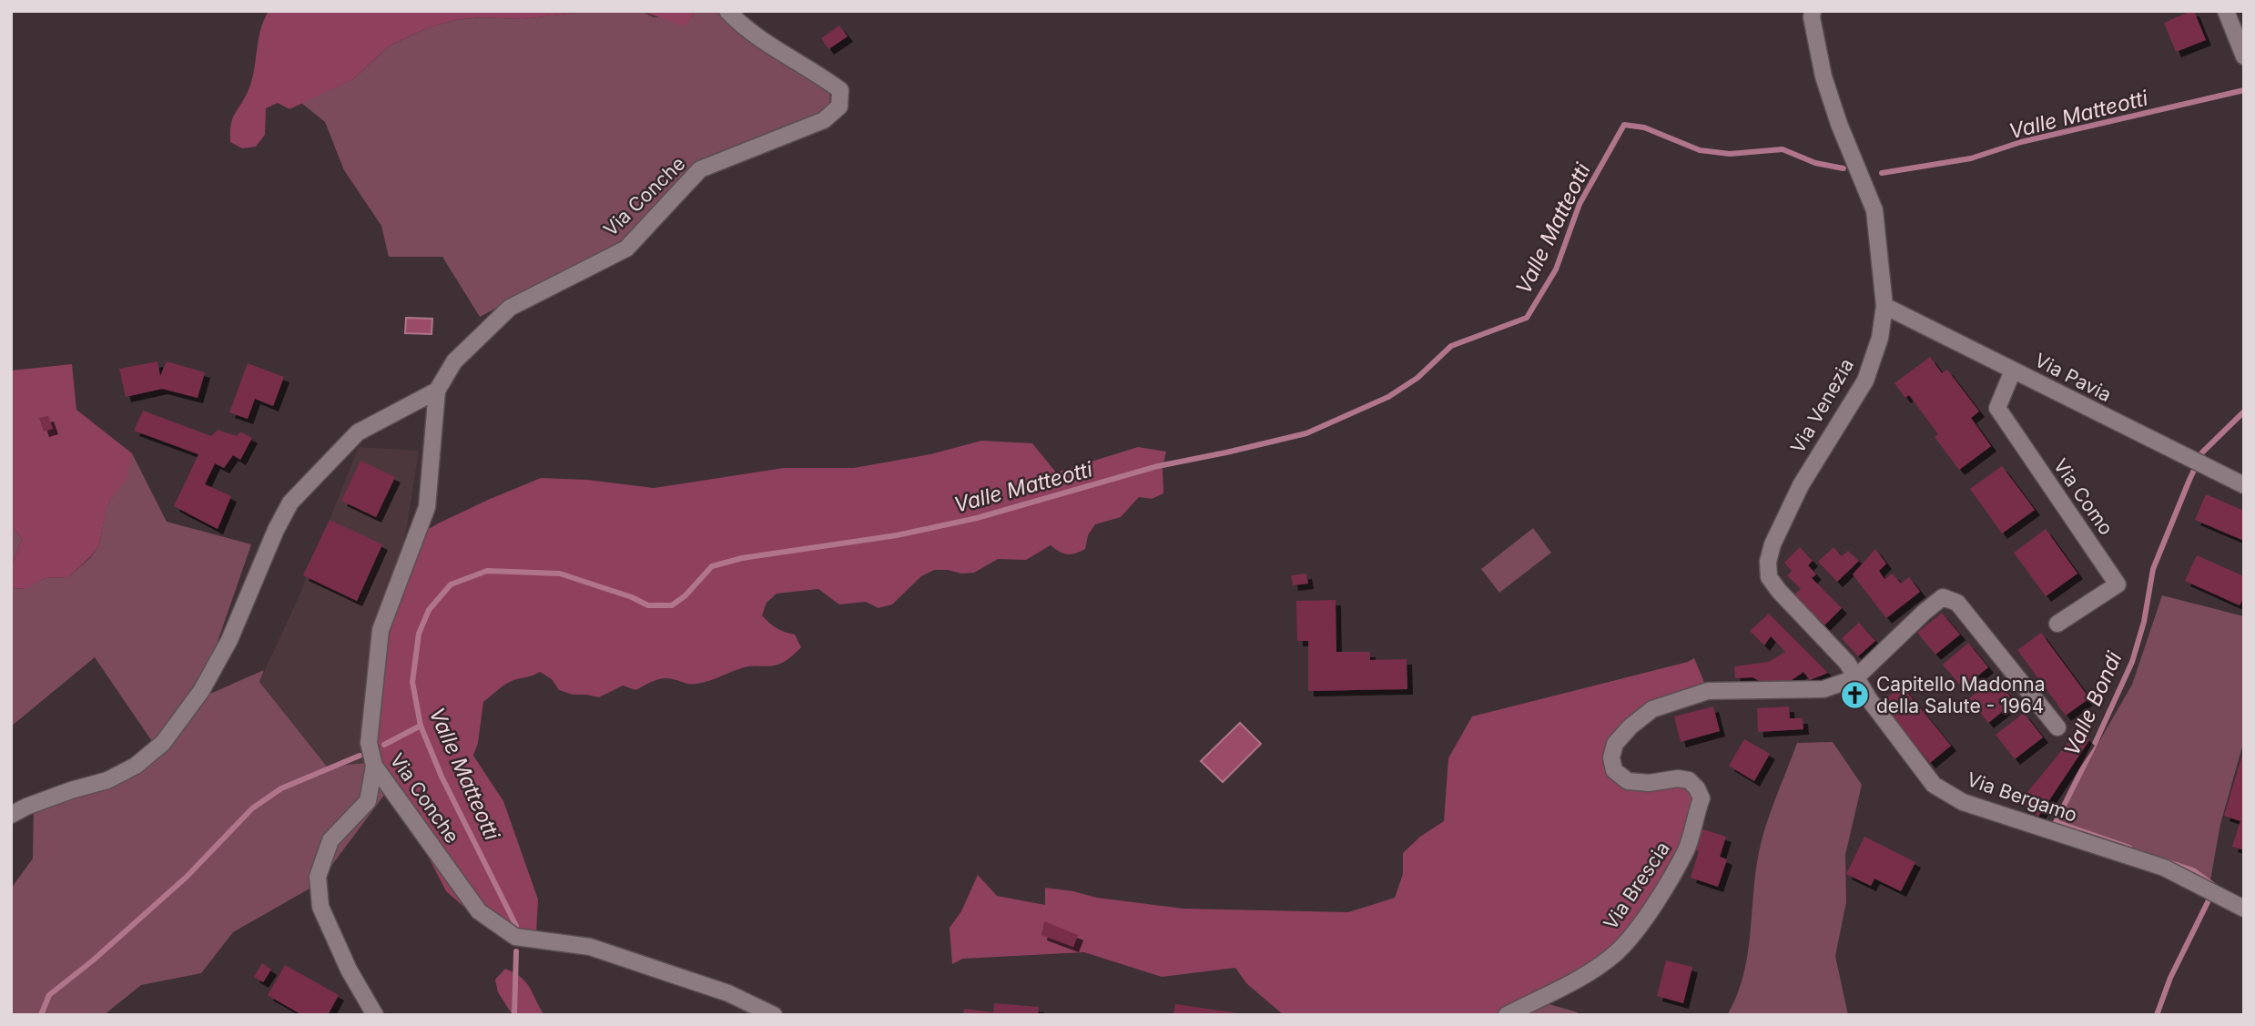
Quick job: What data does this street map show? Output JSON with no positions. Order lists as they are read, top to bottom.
{
  "streets": {
    "street": [
      "Via Conche",
      "Via Pavia",
      "Via Venezia",
      "Via Como",
      "Via Bergamo",
      "Via Brescia"
    ]
  },
  "crossings": [
    ["Via Pavia", "Via Venezia"],
    ["Via Pavia", "Via Como"],
    ["Via Venezia", "Via Bergamo"],
    ["Via Venezia", "Via Brescia"],
    ["Via Bergamo", "Via Brescia"]
  ],
  "water": ["Valle Matteotti", "Valle Bondi"],
  "places": {
    "church": ["Capitello Madonna della Salute - 1964"]
  }
}
